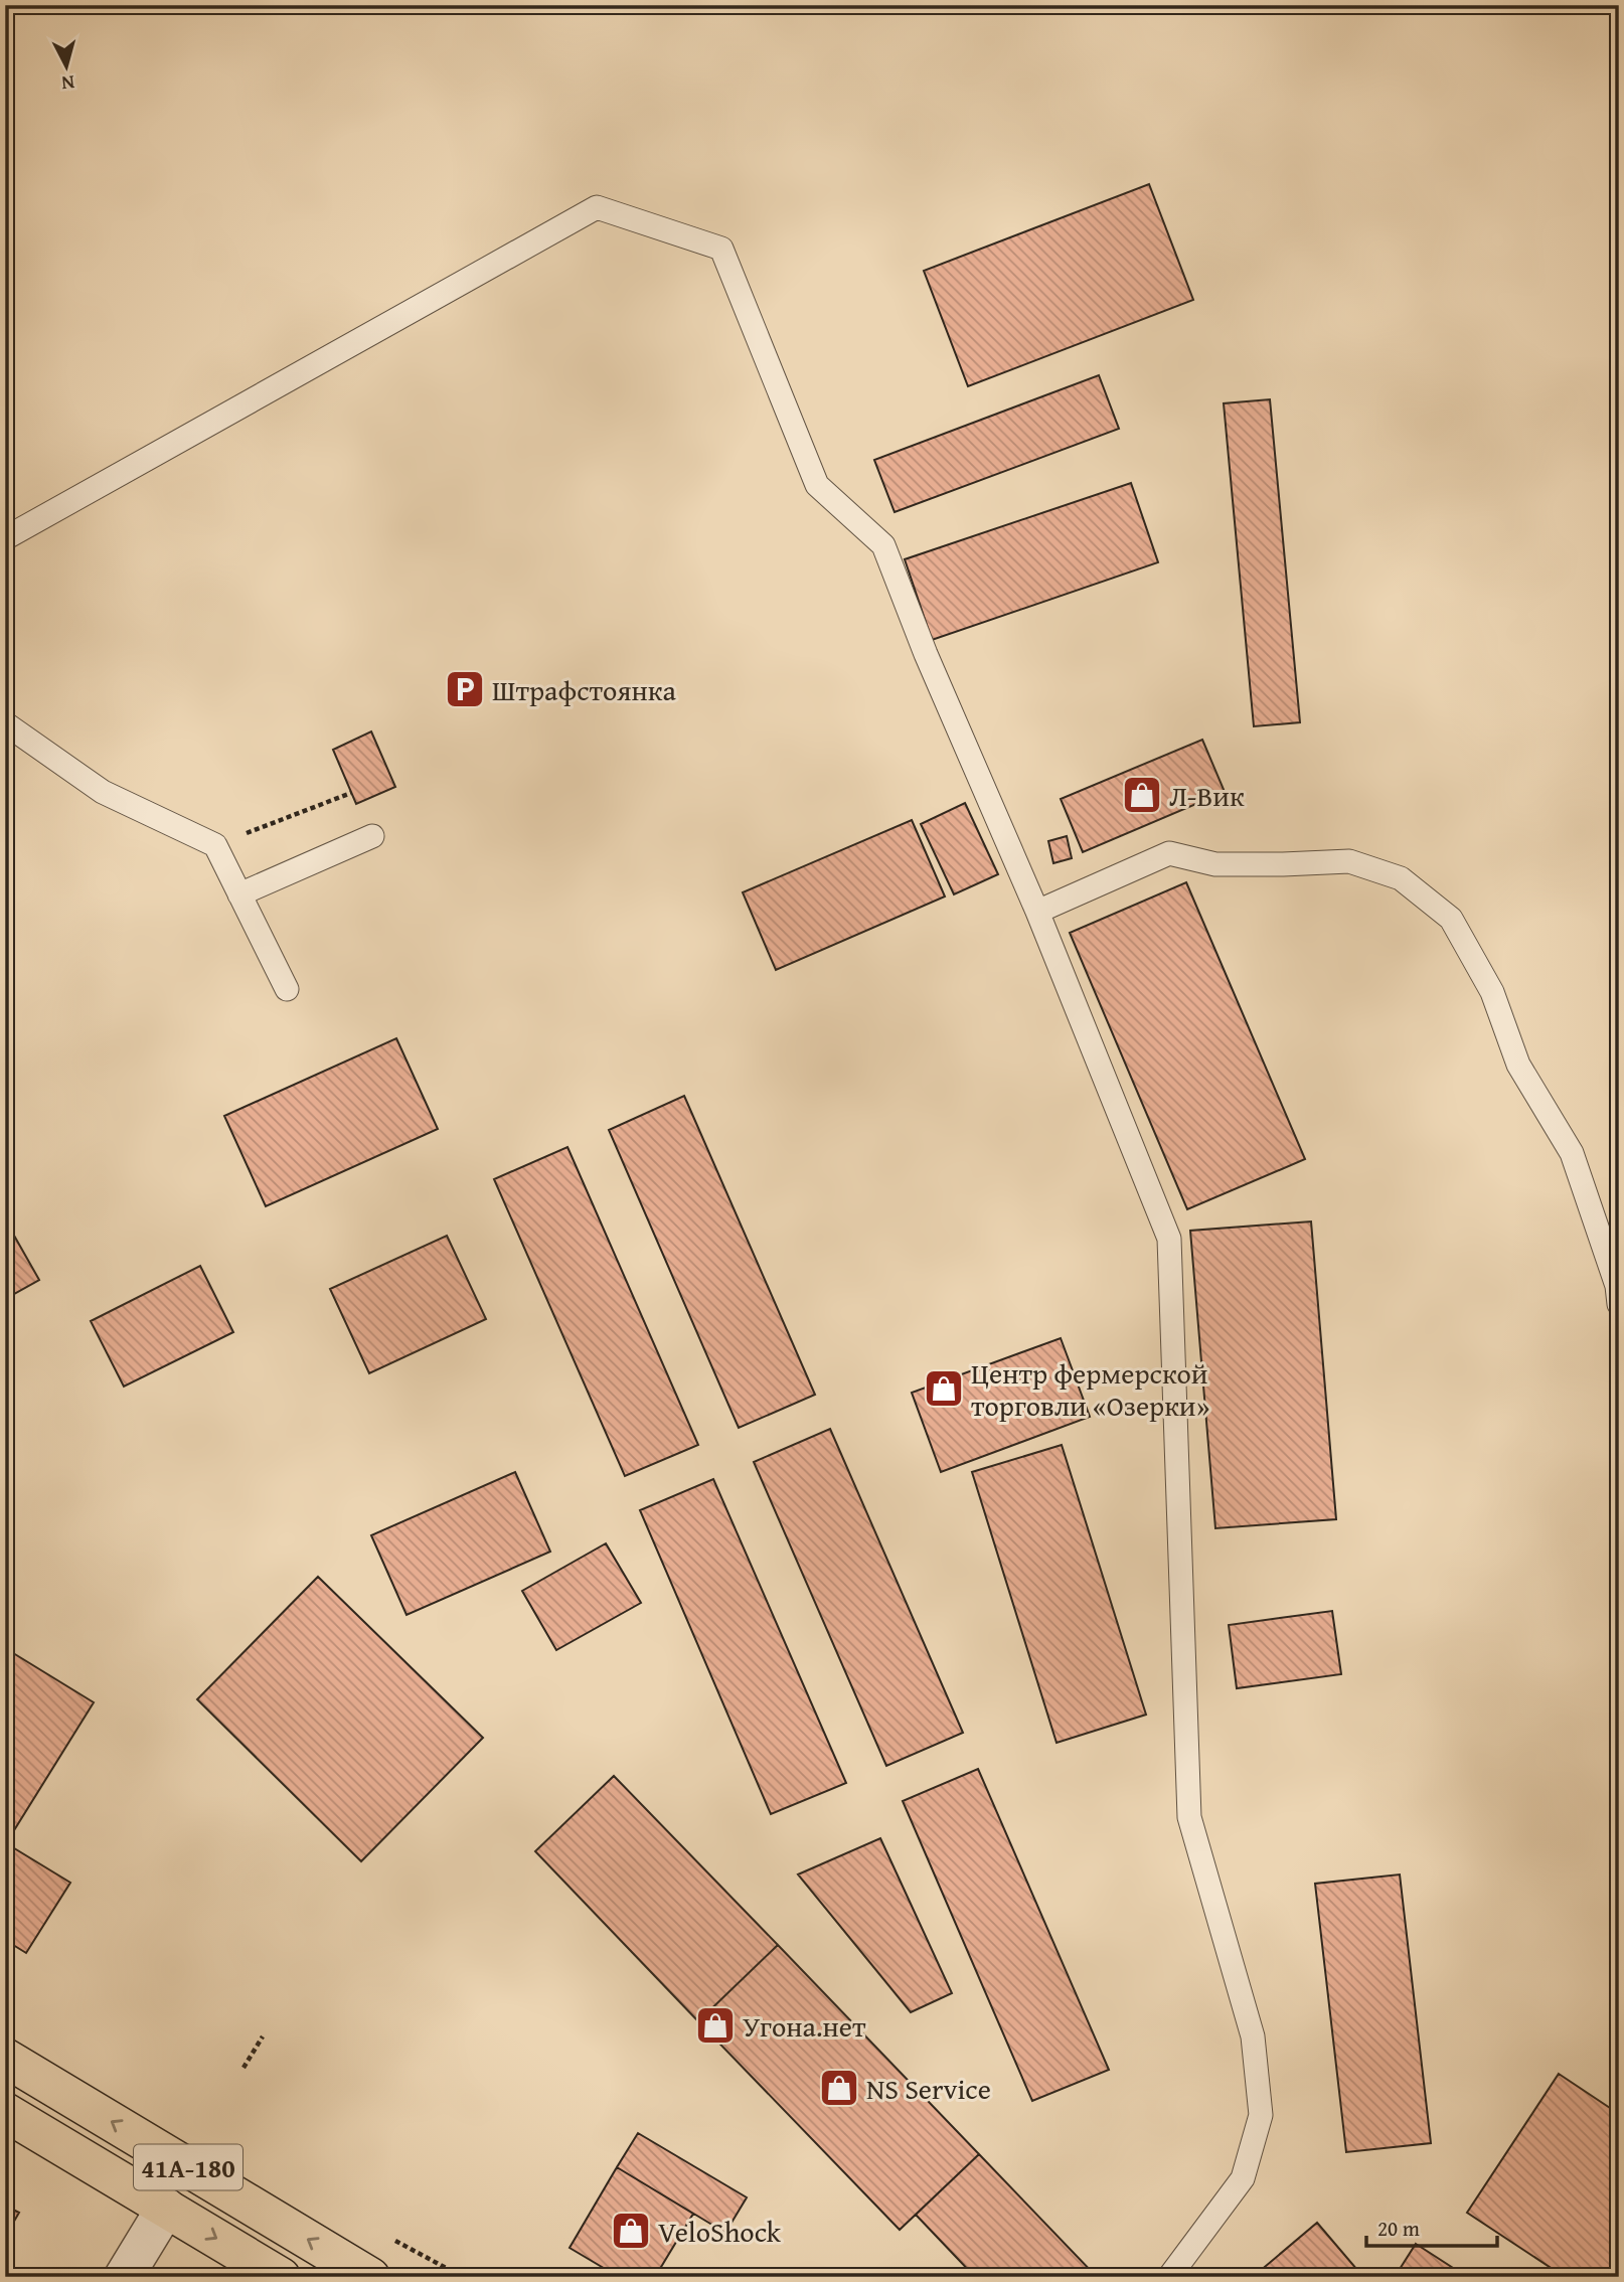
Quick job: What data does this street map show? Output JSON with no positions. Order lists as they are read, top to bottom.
{
  "streets": {
    "main road": ["41А-180"]
  },
  "places": {
    "parking": ["Штрафстоянка"],
    "shop": [
      "Л-Вик",
      "Центр фермерской торговли «Озерки»",
      "Угона.нет",
      "NS Service",
      "VeloShock"
    ]
  },
  "scale_bar": "20 m",
  "north": "bottom"
}
